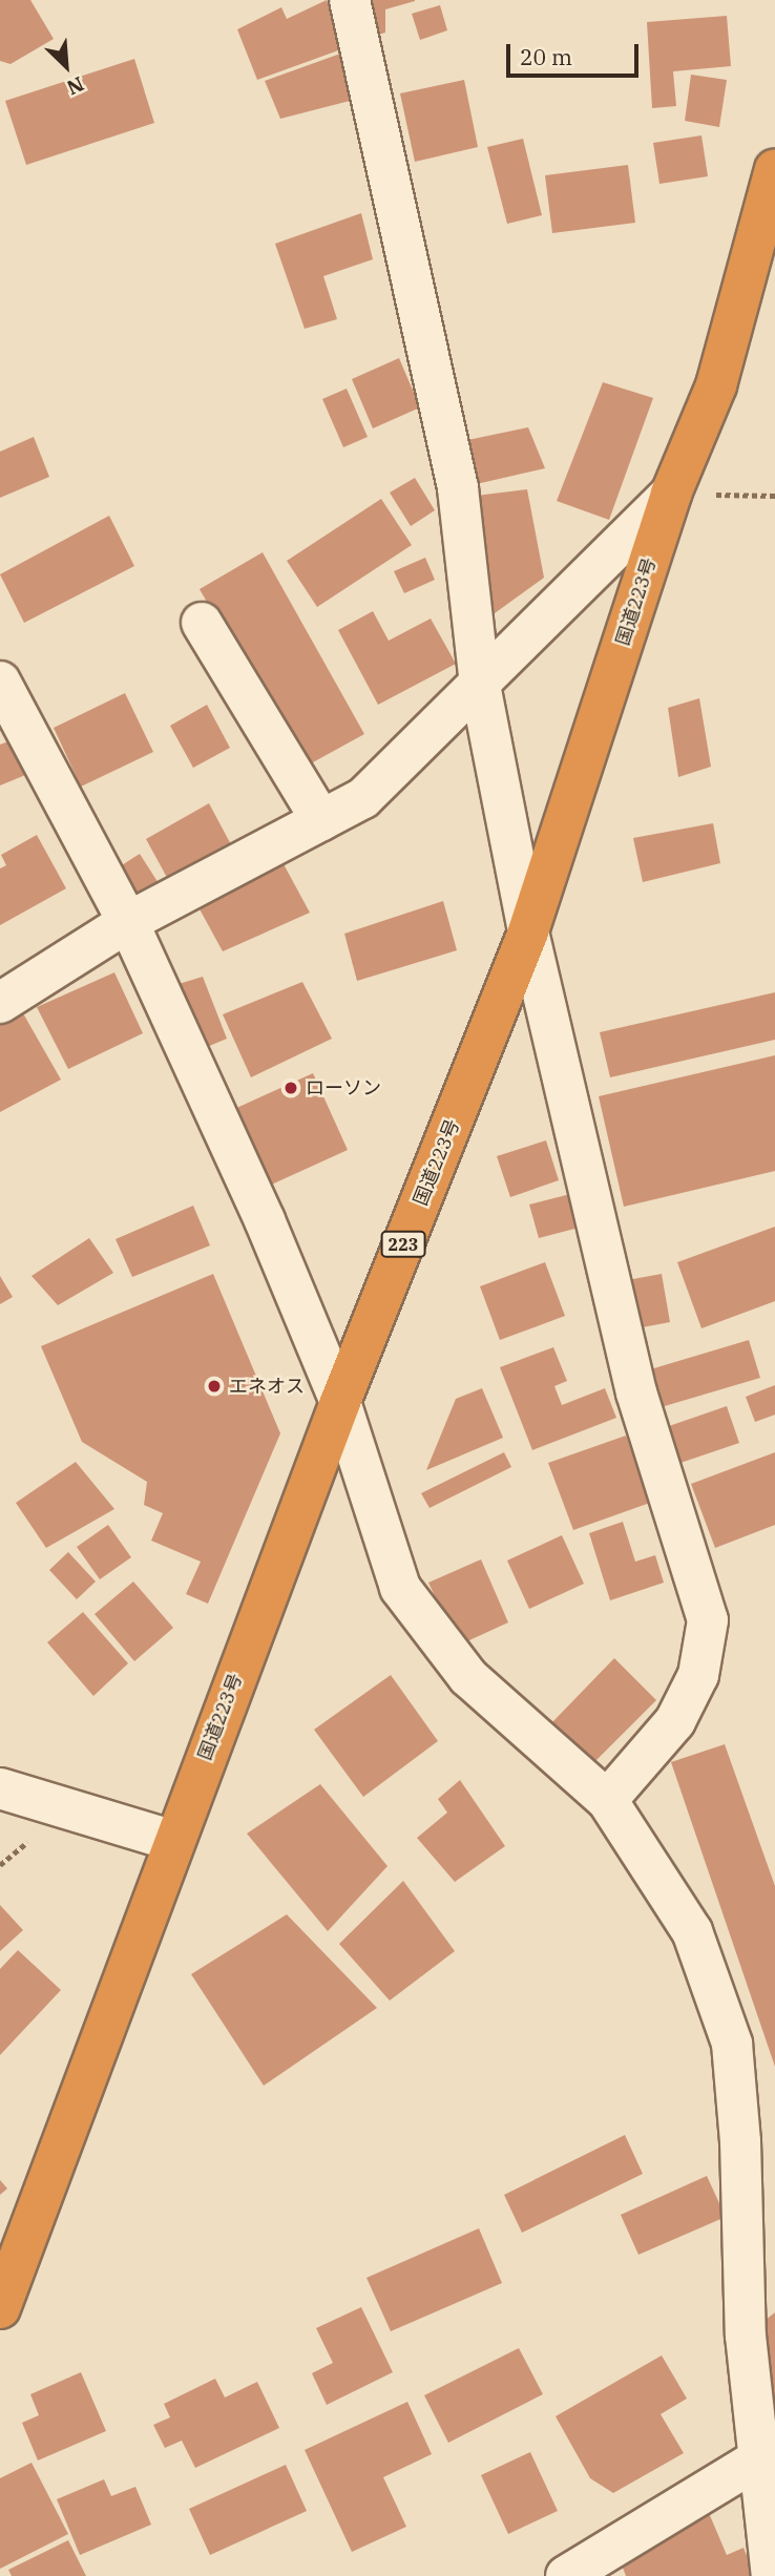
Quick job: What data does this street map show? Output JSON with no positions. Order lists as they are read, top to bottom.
{
  "streets": {
    "highway": ["国道223号", "223"]
  },
  "places": ["ローソン", "エネオス"],
  "scale_bar": "20 m",
  "north": "bottom right"
}
